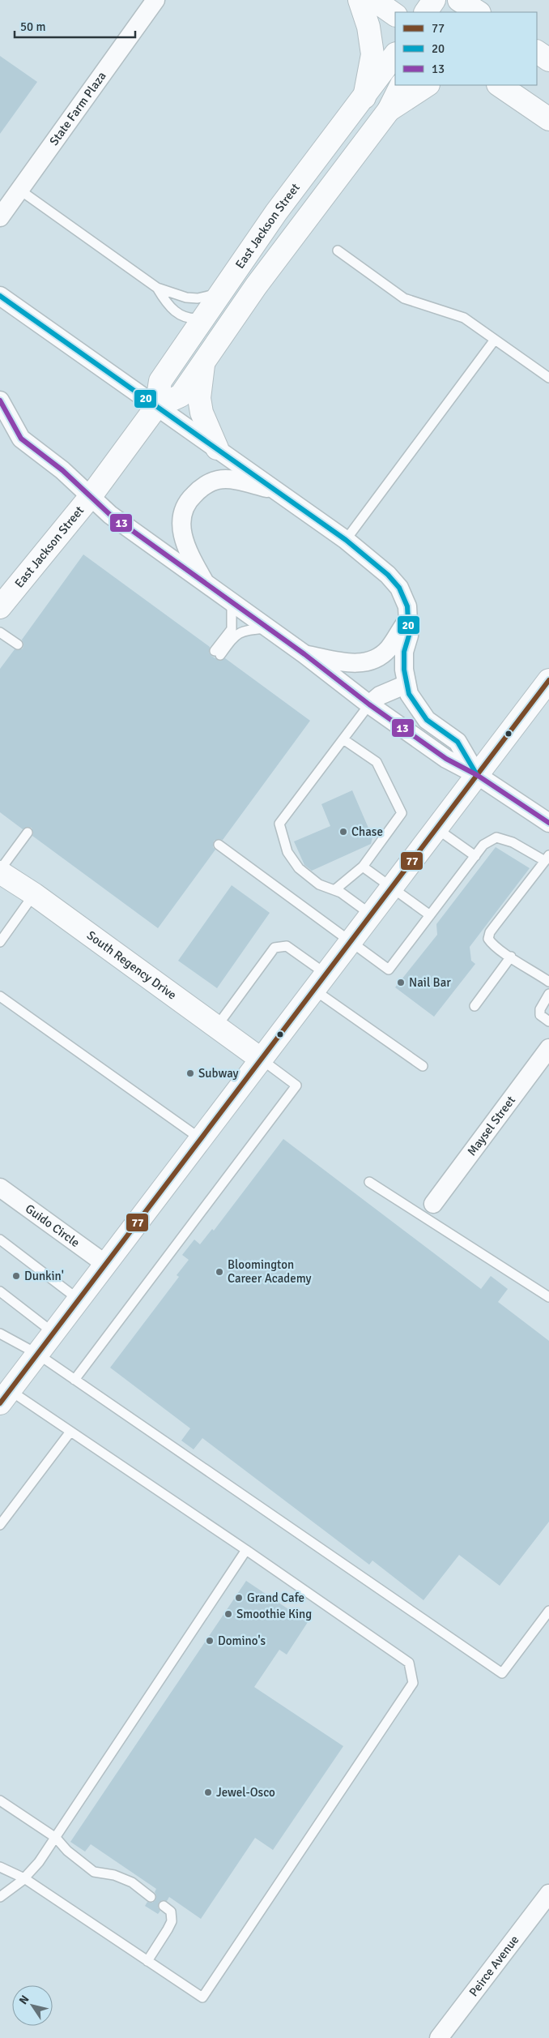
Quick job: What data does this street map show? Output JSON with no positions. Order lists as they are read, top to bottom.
{
  "streets": {
    "main road": ["East Jackson Street", "South Regency Drive"],
    "street": [
      "State Farm Plaza",
      "Maysel Street",
      "Guido Circle",
      "Peirce Avenue"
    ]
  },
  "places": [
    "Chase",
    "Nail Bar",
    "Subway",
    "Bloomington Career Academy",
    "Dunkin'",
    "Grand Cafe",
    "Smoothie King",
    "Domino's",
    "Jewel-Osco"
  ],
  "lines": ["transit line 20", "transit line 13", "transit line 77"],
  "legend": ["77", "20", "13"],
  "scale_bar": "50 m",
  "north": "top left"
}
